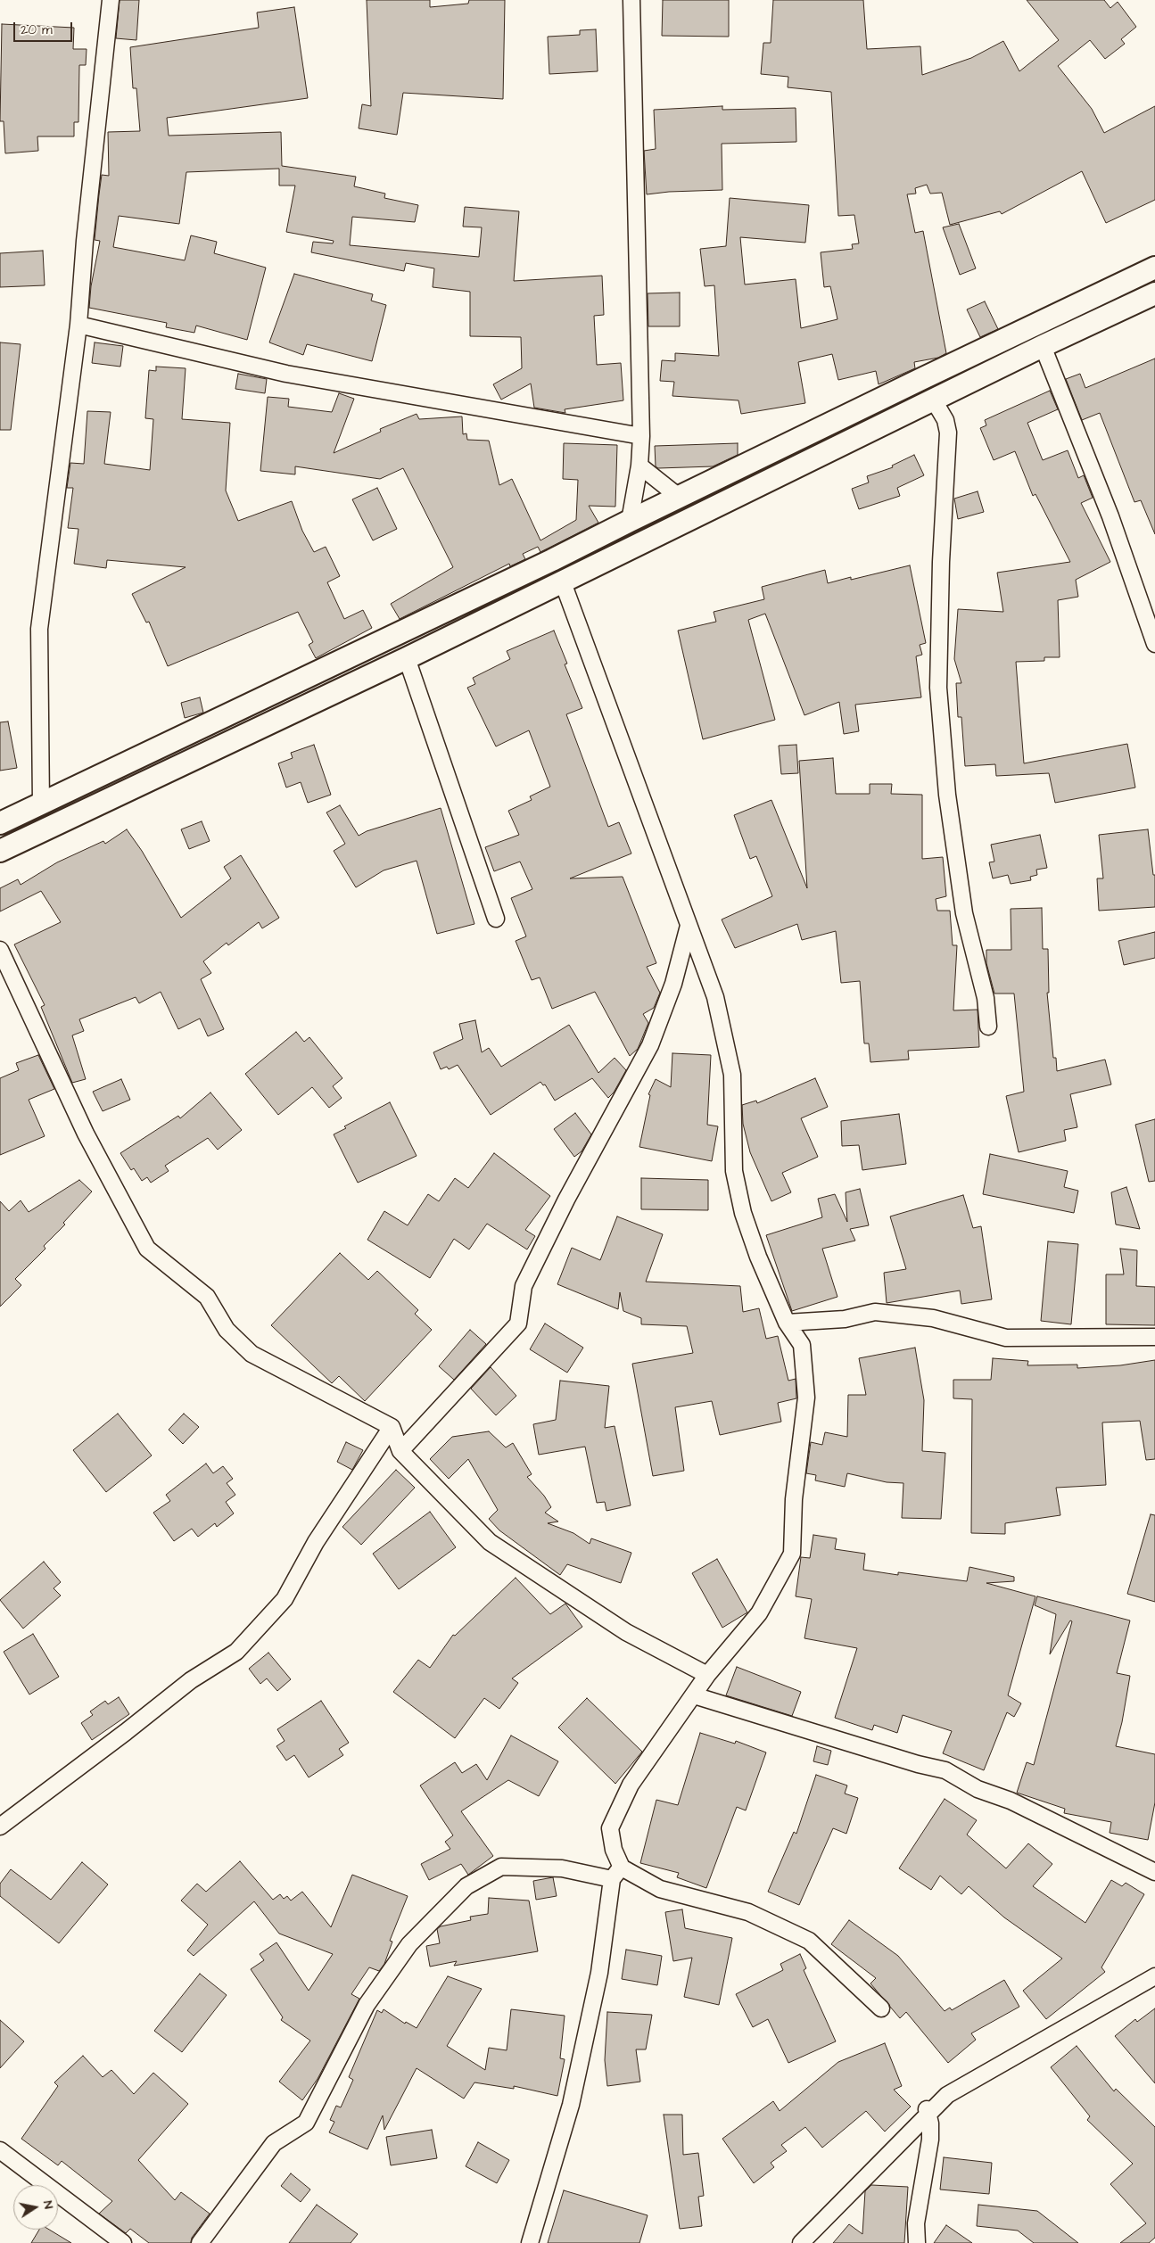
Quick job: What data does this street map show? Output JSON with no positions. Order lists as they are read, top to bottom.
{
  "scale_bar": "20 m",
  "north": "right"
}
